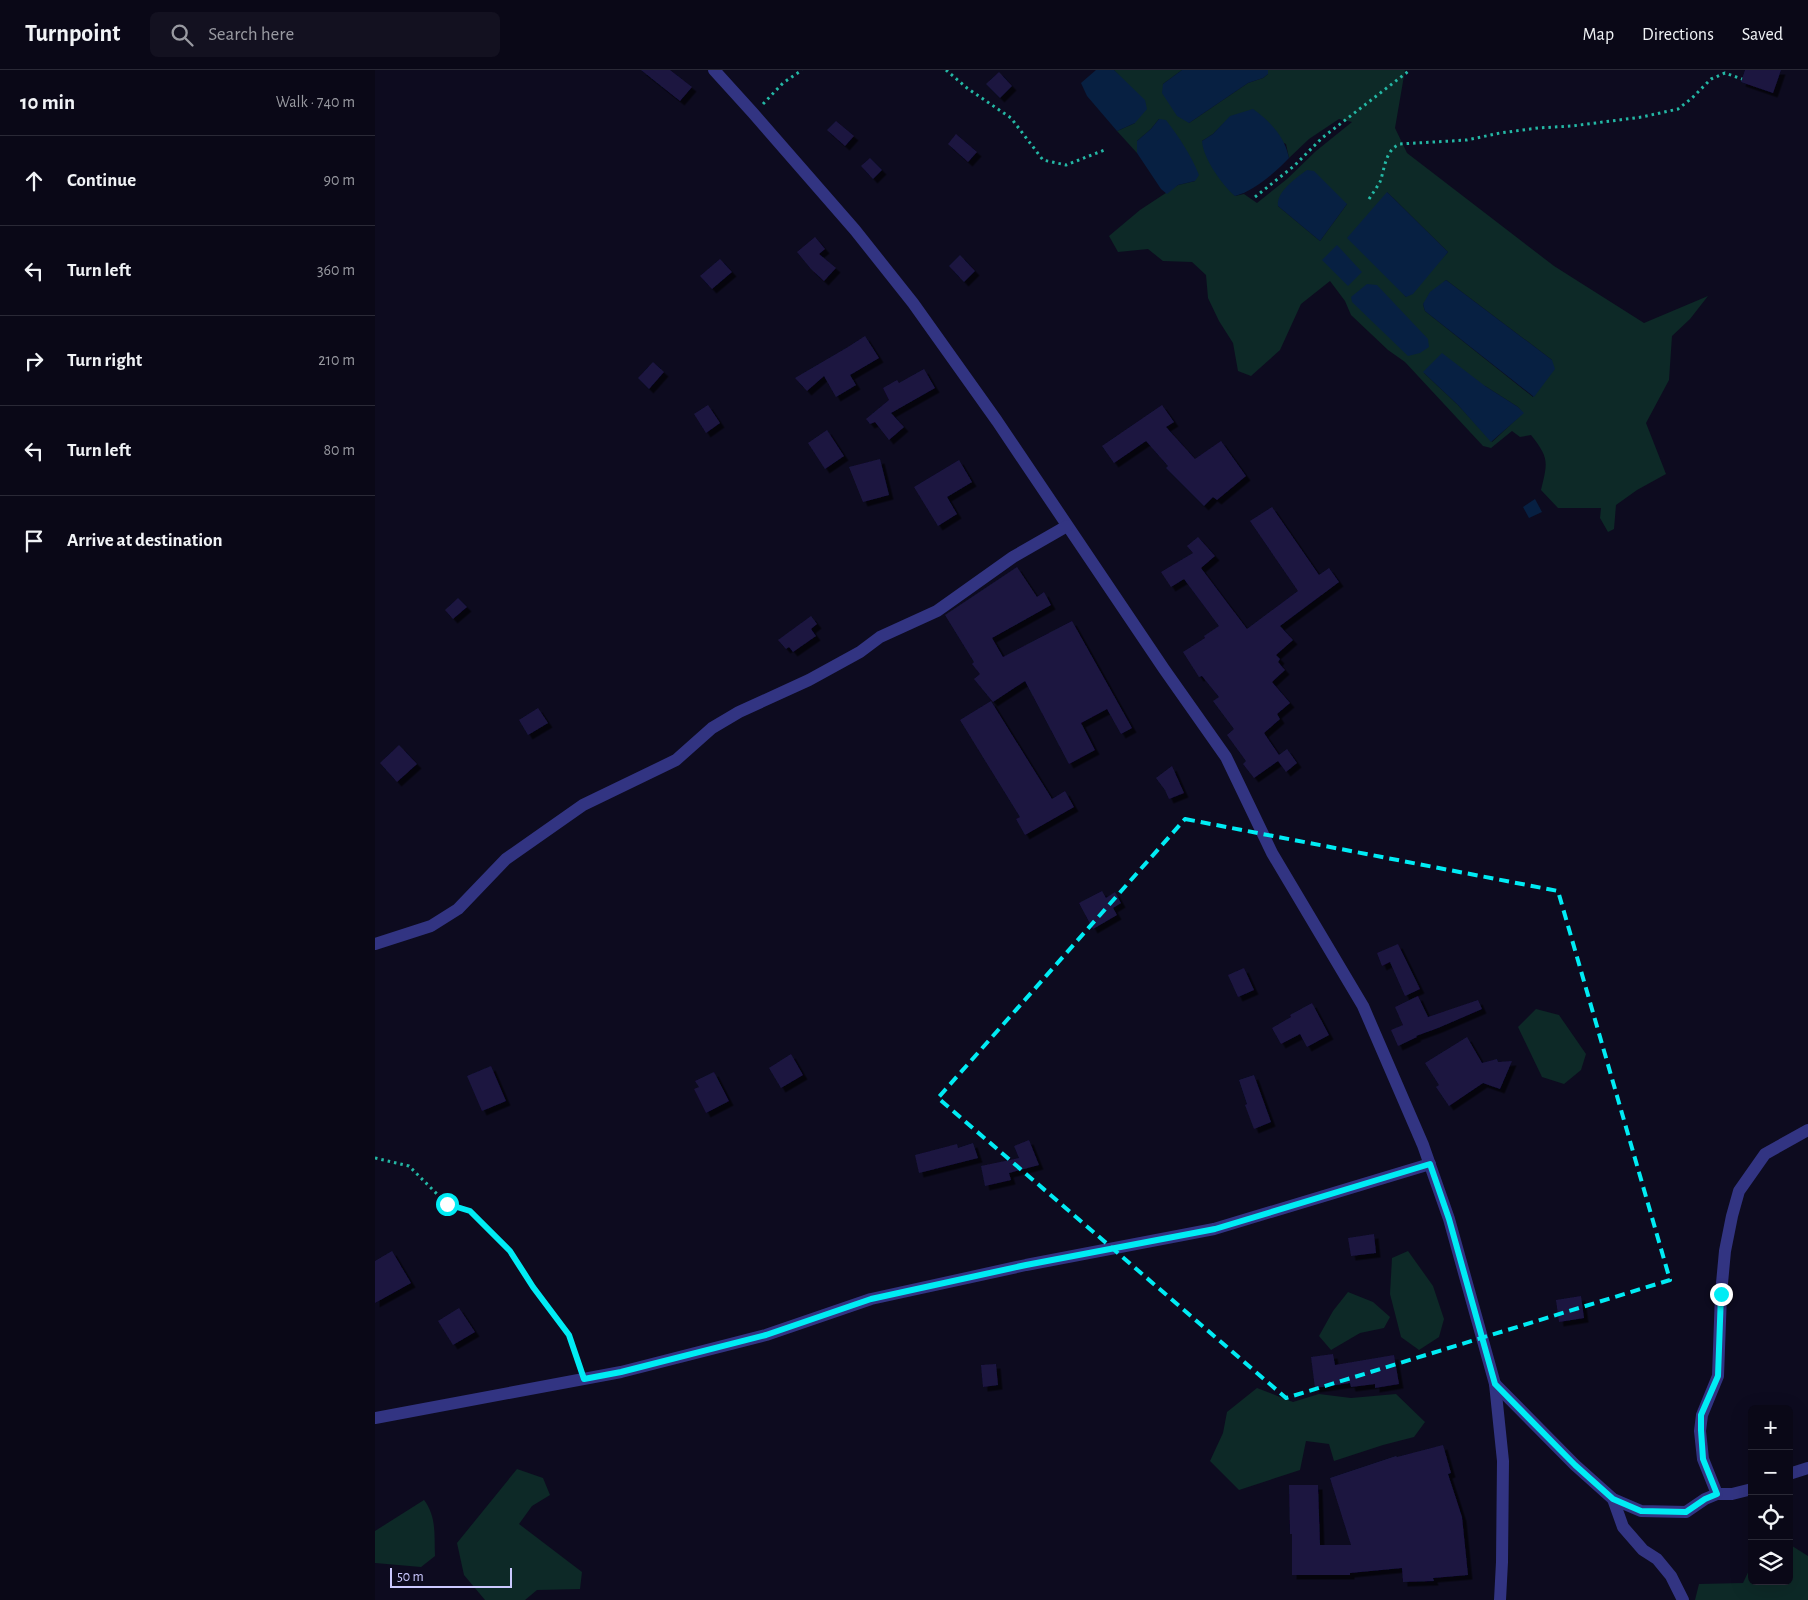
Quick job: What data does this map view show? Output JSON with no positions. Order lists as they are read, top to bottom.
{
  "scale_bar": "50 m",
  "page": {
    "header": "Turnpoint",
    "search": "Search here",
    "nav": ["Map", "Directions", "Saved"],
    "heading": ["10 min", "Walk · 740 m"],
    "list": [
      ["Continue", "90 m"],
      ["Turn left", "360 m"],
      ["Turn right", "210 m"],
      ["Turn left", "80 m"],
      "Arrive at destination"
    ],
    "map_buttons": ["+", "−"],
    "scale": "50 m"
  }
}
